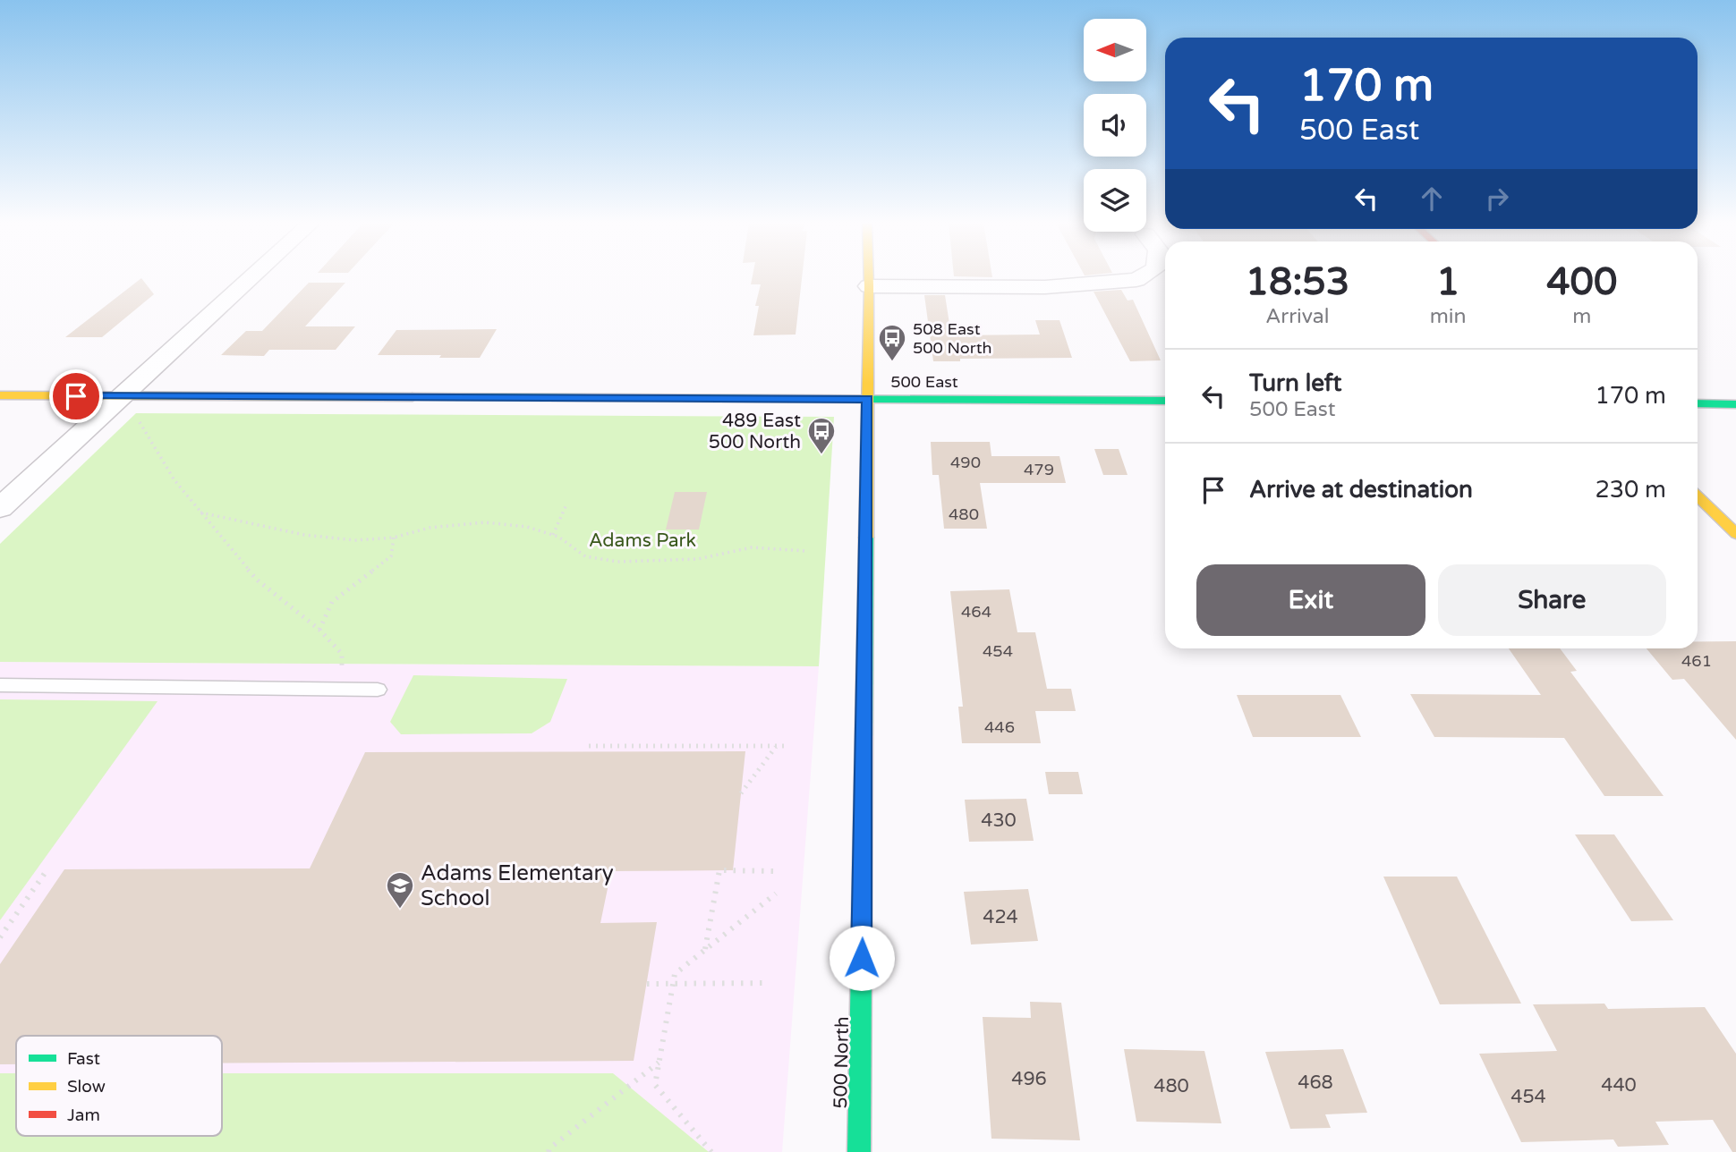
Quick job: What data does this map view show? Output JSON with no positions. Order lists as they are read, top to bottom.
{
  "streets": {
    "street": ["500 East", "500 North"]
  },
  "crossings": [
    ["500 East", "500 North"]
  ],
  "parks": ["Adams Park"],
  "places": {
    "bus stop": ["508 East 500 North", "489 East 500 North"],
    "school or university": ["Adams Elementary School"]
  },
  "house_numbers": [
    "490",
    "479",
    "480",
    "464",
    "454",
    "461",
    "446",
    "430",
    "424",
    "496",
    "468",
    "440",
    "480",
    "454"
  ],
  "legend": ["Fast", "Slow", "Jam"],
  "north": "left",
  "page": {
    "turn": ["170 m", "500 East"],
    "eta": [
      "18:53",
      "Arrival",
      "1",
      "min",
      "400",
      "m"
    ],
    "list": [
      {
        "name": "Turn left",
        "note": "500 East",
        "value": "170 m"
      },
      {
        "name": "Arrive at destination",
        "value": "230 m"
      }
    ],
    "buttons": ["Exit", "Share"]
  }
}
